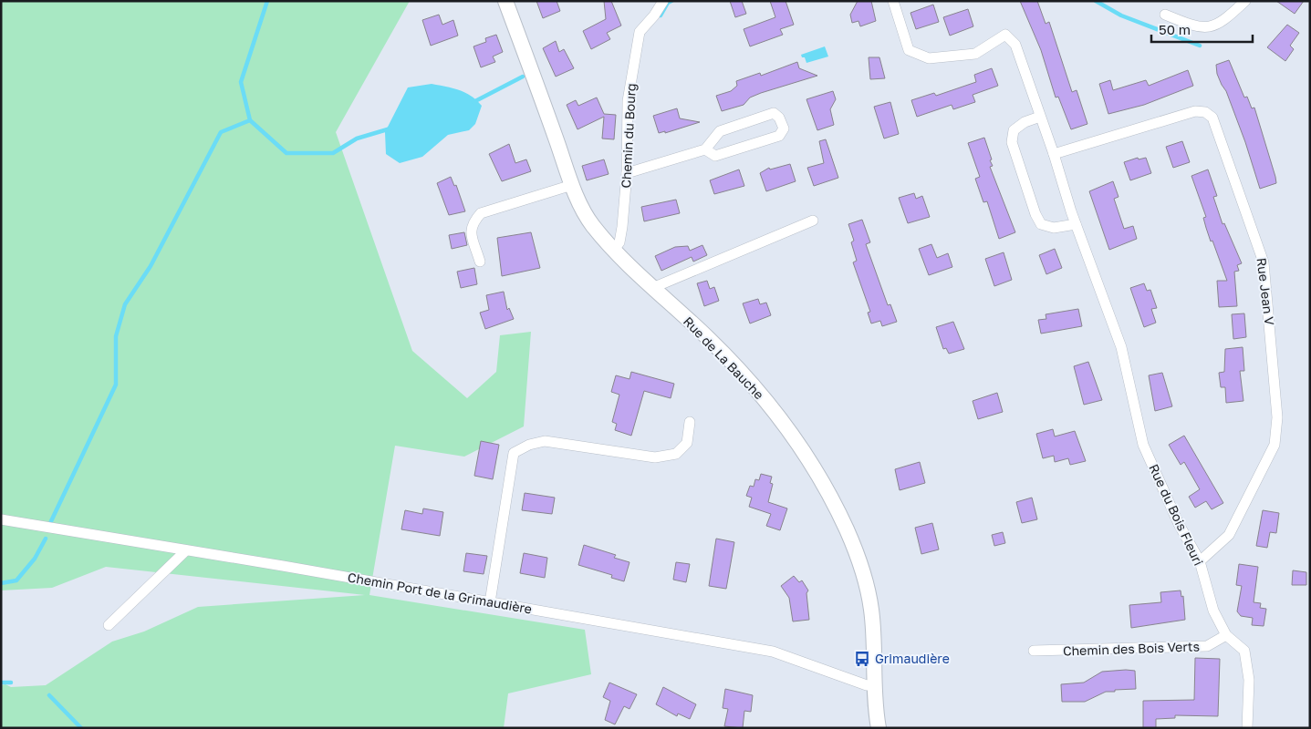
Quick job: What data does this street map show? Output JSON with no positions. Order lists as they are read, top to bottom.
{
  "streets": {
    "street": [
      "Chemin du Bourg",
      "Rue Jean V",
      "Rue de La Bauche",
      "Rue du Bois Fleuri",
      "Chemin Port de la Grimaudière",
      "Chemin des Bois Verts"
    ]
  },
  "crossings": [
    ["Chemin du Bourg", "Rue de La Bauche"],
    ["Rue Jean V", "Rue du Bois Fleuri"],
    ["Rue de La Bauche", "Chemin Port de la Grimaudière"],
    ["Rue du Bois Fleuri", "Chemin des Bois Verts"]
  ],
  "places": {
    "bus stop": ["Grimaudière"]
  },
  "scale_bar": "50 m"
}
